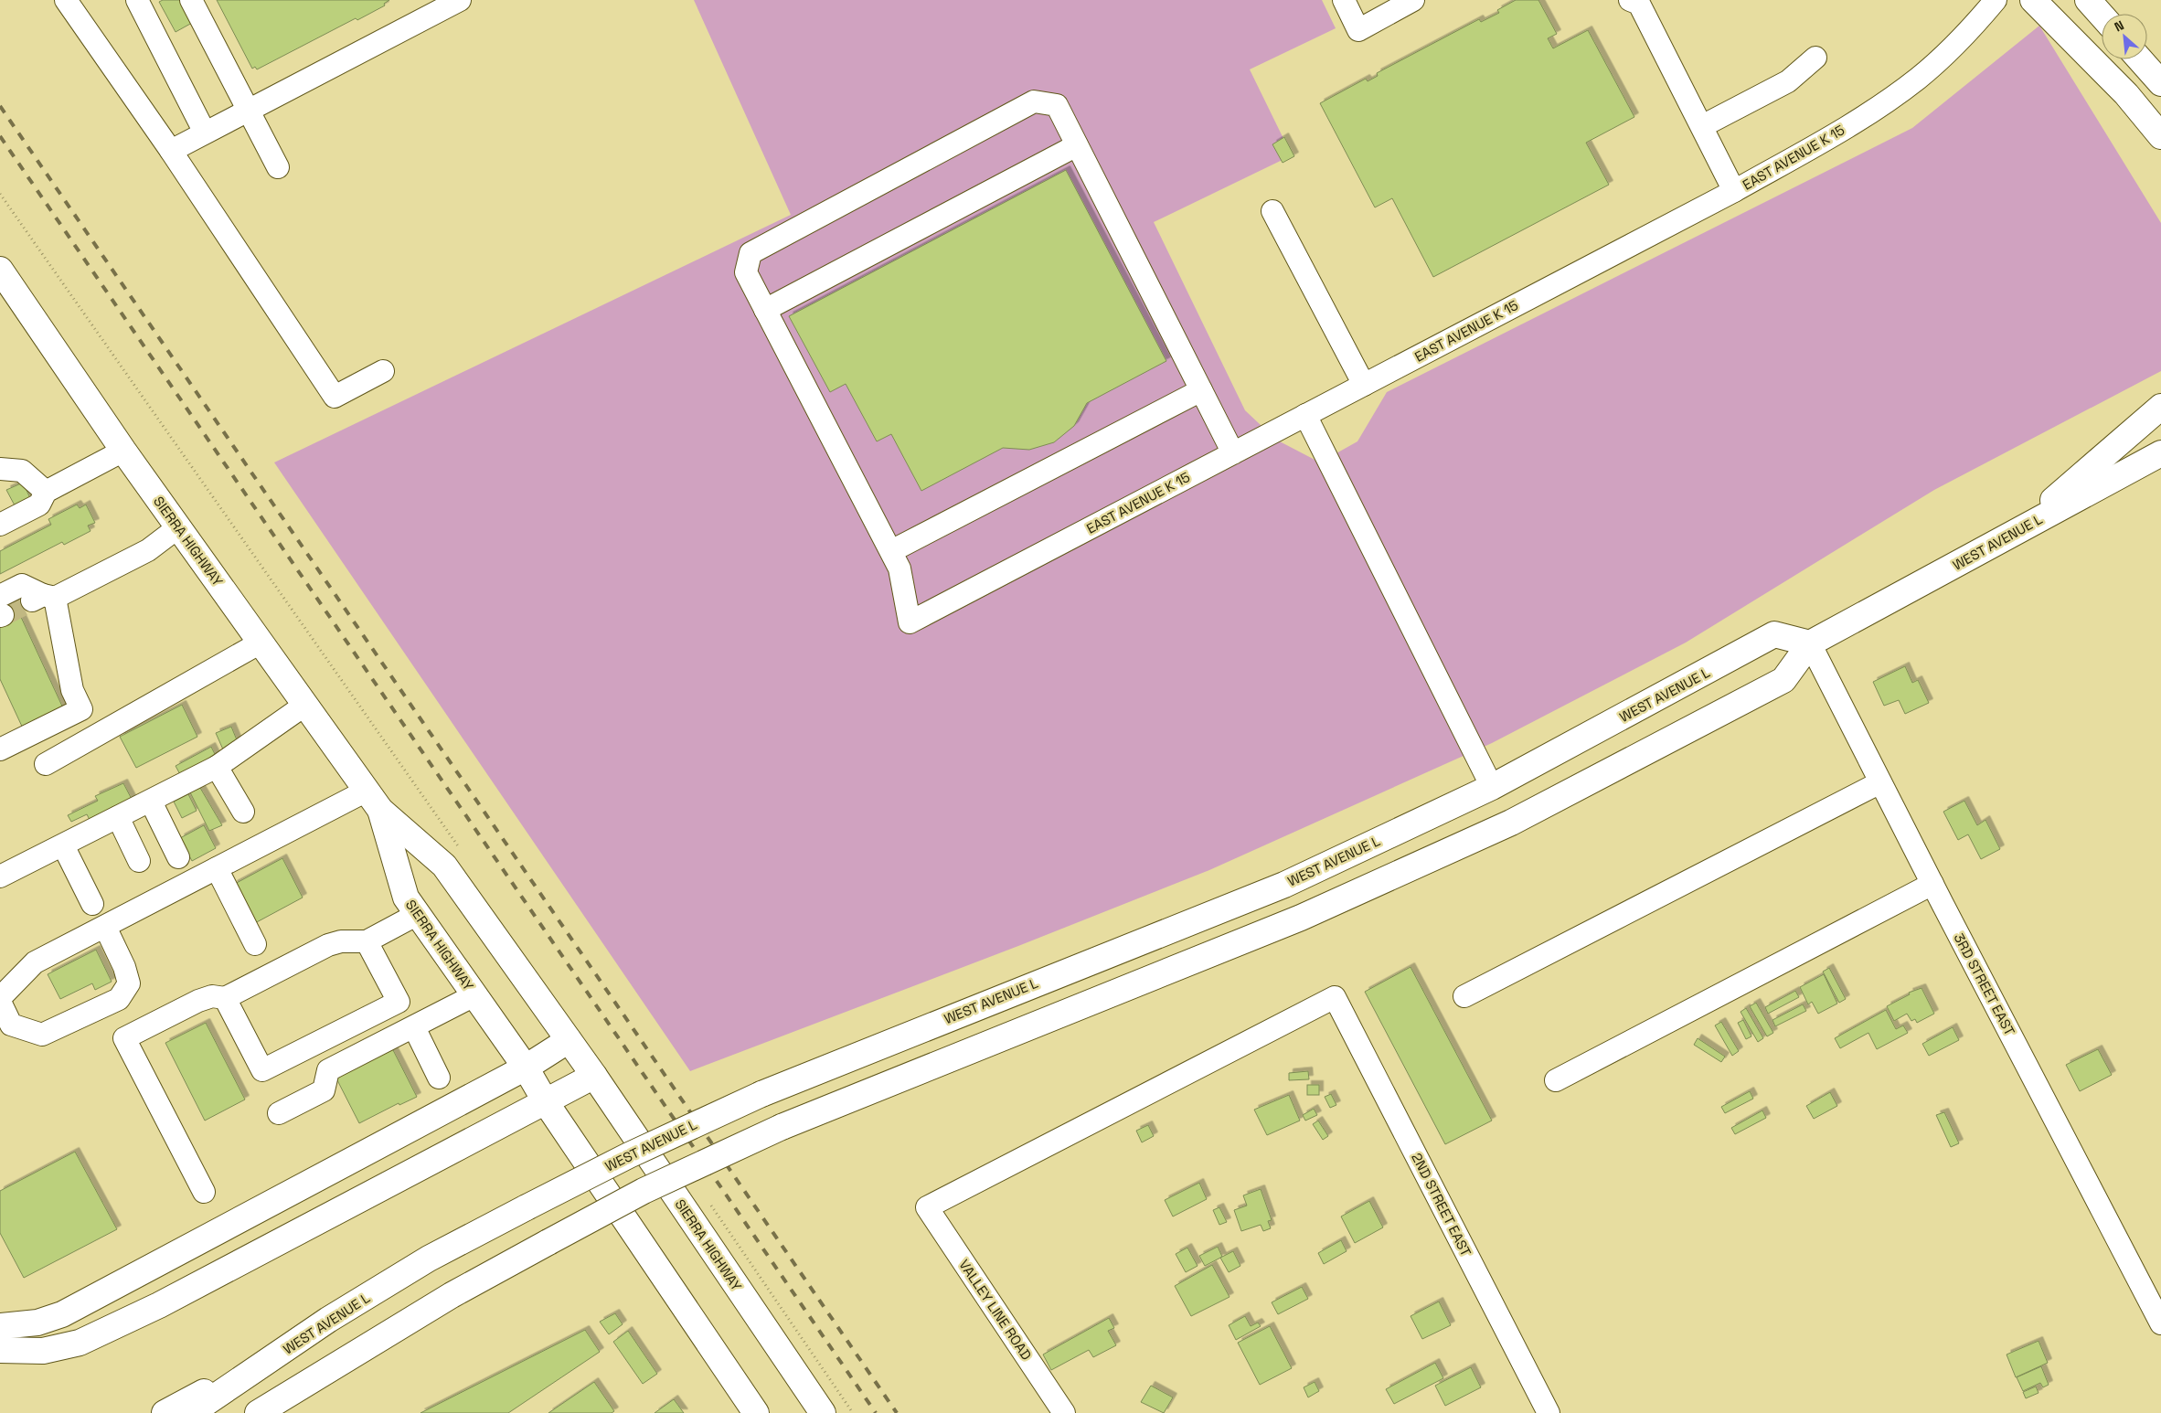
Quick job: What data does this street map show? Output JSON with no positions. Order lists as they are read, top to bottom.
{
  "streets": {
    "main road": ["SIERRA HIGHWAY", "WEST AVENUE L"],
    "street": [
      "EAST AVENUE K 15",
      "3RD STREET EAST",
      "2ND STREET EAST",
      "VALLEY LINE ROAD"
    ]
  },
  "crossings": [
    ["WEST AVENUE L", "3RD STREET EAST"],
    ["2ND STREET EAST", "VALLEY LINE ROAD"]
  ],
  "north": "top left"
}
